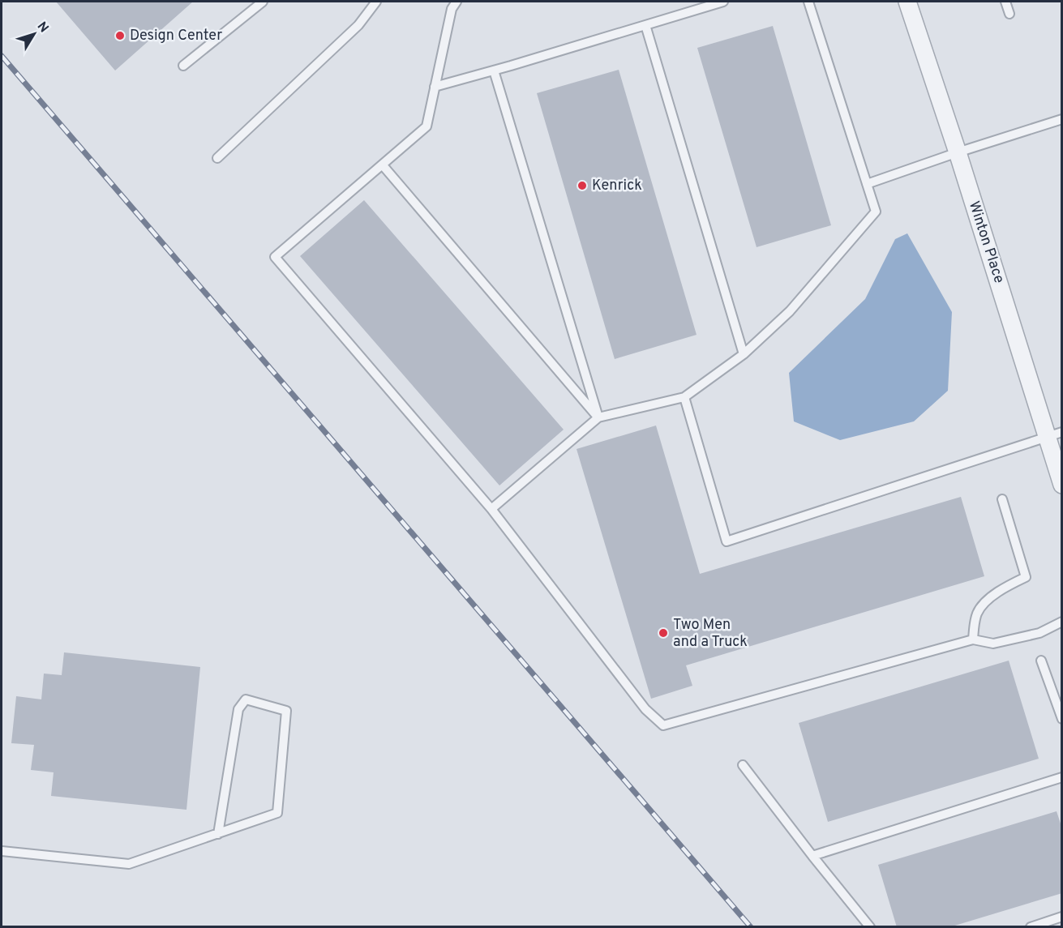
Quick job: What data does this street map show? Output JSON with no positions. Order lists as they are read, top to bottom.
{
  "streets": {
    "street": ["Winton Place"]
  },
  "places": ["Design Center", "Kenrick", "Two Men and a Truck"],
  "north": "top right"
}
